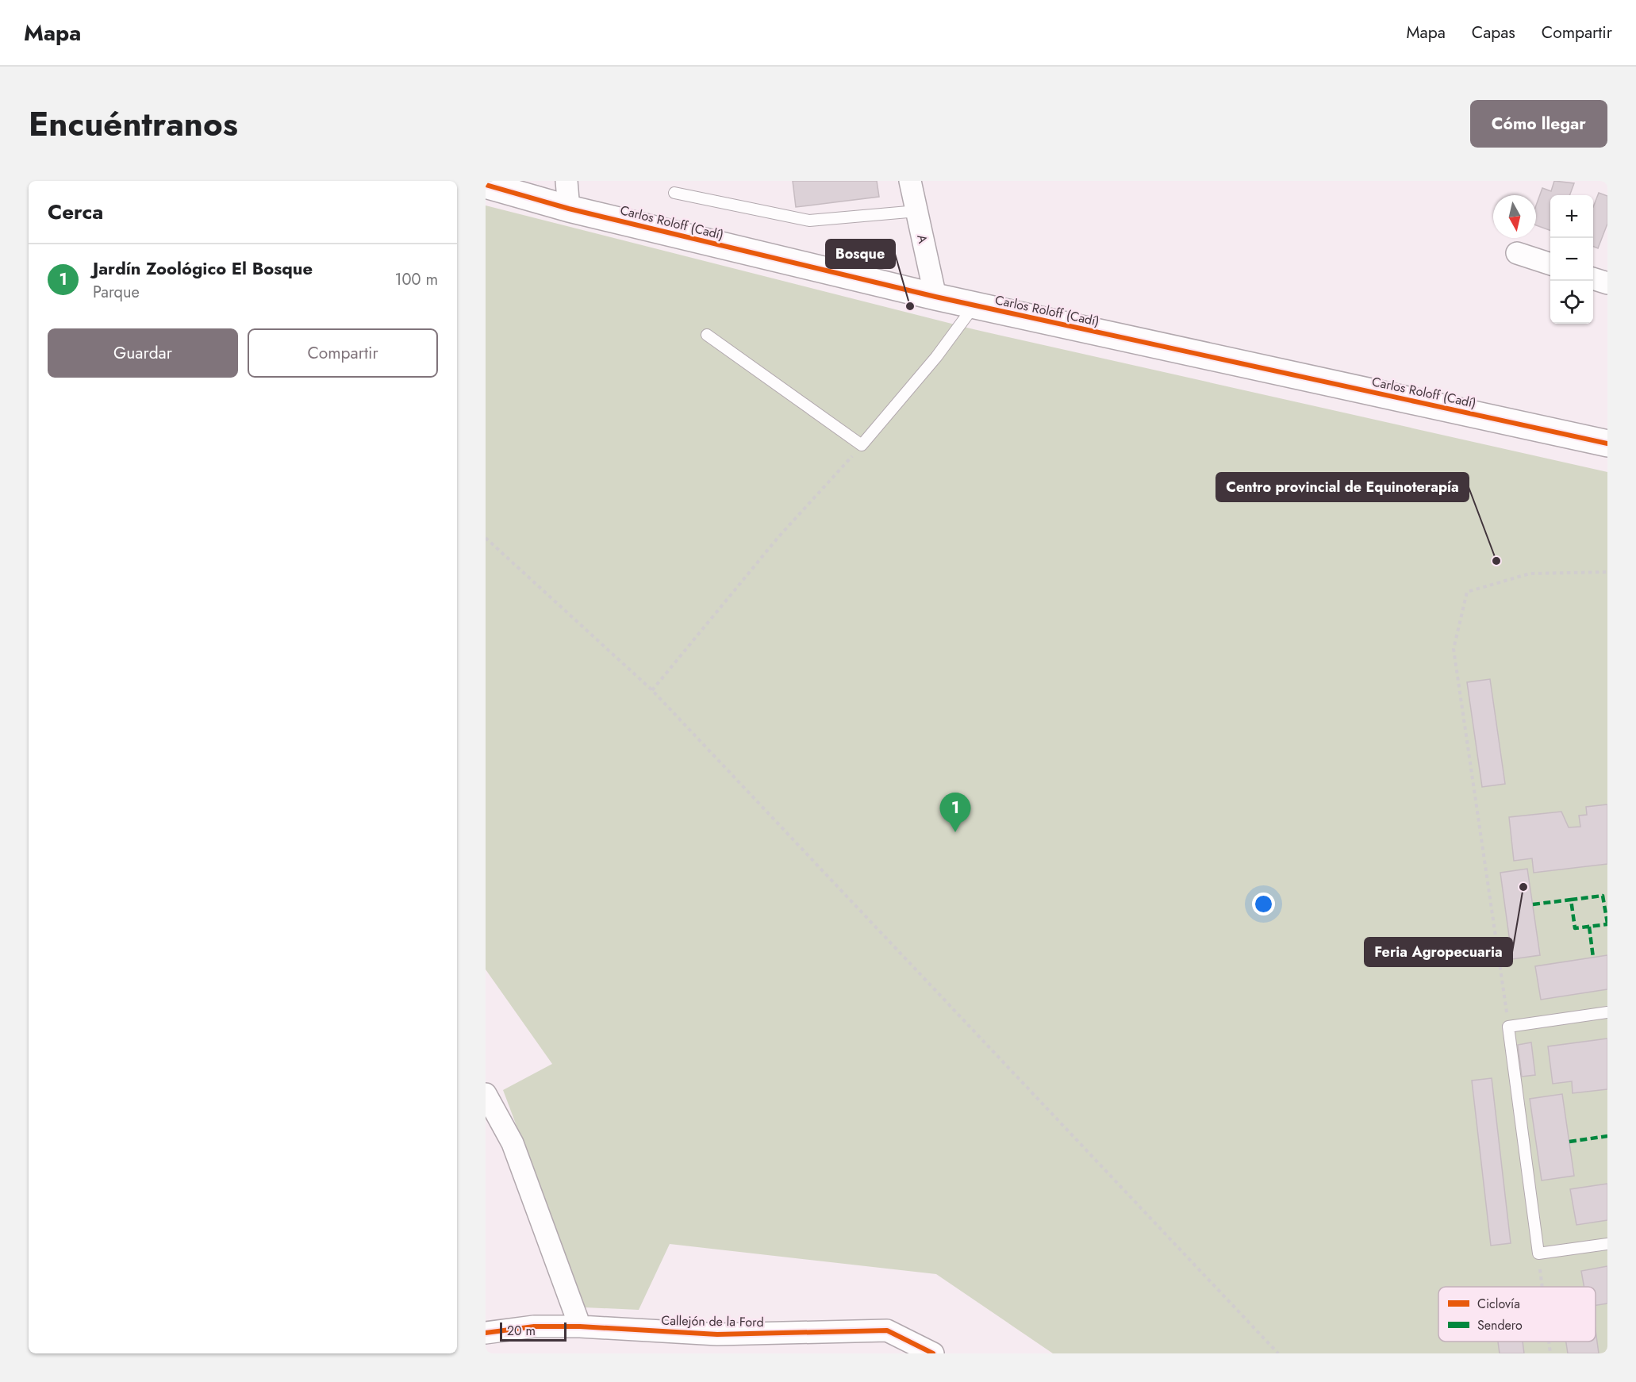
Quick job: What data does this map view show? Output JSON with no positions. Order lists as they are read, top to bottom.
{
  "streets": {
    "street": ["Carlos Roloff (Cadí)", "A", "Callejón de la Ford"]
  },
  "crossings": [
    ["Carlos Roloff (Cadí)", "A"]
  ],
  "places": ["Bosque", "Centro provincial de Equinoterapía", "Feria Agropecuaria"],
  "legend": ["Ciclovía", "Sendero"],
  "scale_bar": "20 m",
  "north": "bottom",
  "page": {
    "header": "Mapa",
    "nav": ["Mapa", "Capas", "Compartir"],
    "title": "Encuéntranos",
    "buttons": [
      "Cómo llegar",
      ["Guardar", "Compartir"]
    ],
    "heading": "Cerca",
    "map_buttons": ["+", "−"],
    "list": [
      {
        "mark": "1",
        "name": "Jardín Zoológico El Bosque",
        "note": "Parque",
        "value": "100 m"
      }
    ],
    "pins": "1",
    "scale": "20 m"
  }
}
